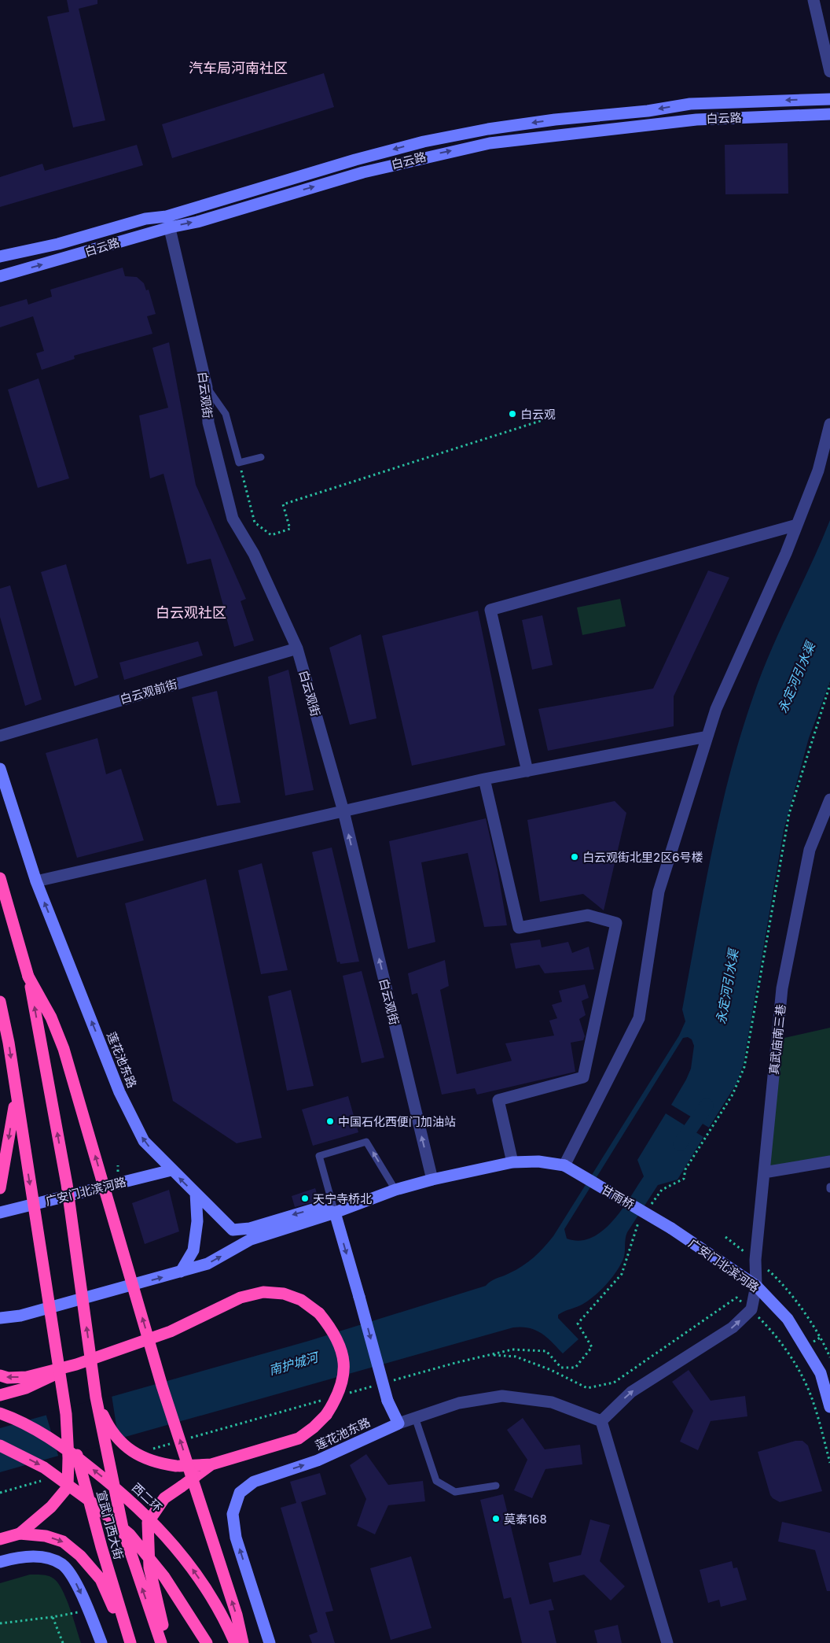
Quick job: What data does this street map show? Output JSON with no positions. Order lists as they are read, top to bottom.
{
  "streets": {
    "highway": ["西二环", "宣武门西大街"],
    "street": [
      "白云路",
      "白云观街",
      "白云观前街",
      "真武庙南三巷",
      "莲花池东路",
      "广安门北滨河路",
      "甘雨桥"
    ]
  },
  "crossings": [
    ["白云路", "白云观街"],
    ["白云观街", "白云观前街"],
    ["真武庙南三巷", "广安门北滨河路"],
    ["莲花池东路", "广安门北滨河路"],
    ["广安门北滨河路", "甘雨桥"]
  ],
  "one_way": ["白云观街"],
  "districts": ["汽车局河南社区", "白云观社区"],
  "water": ["永定河引水渠", "南护城河"],
  "places": [
    "白云观",
    "白云观街北里2区6号楼",
    "中国石化西便门加油站",
    "天宁寺桥北",
    "莫泰168"
  ]
}
